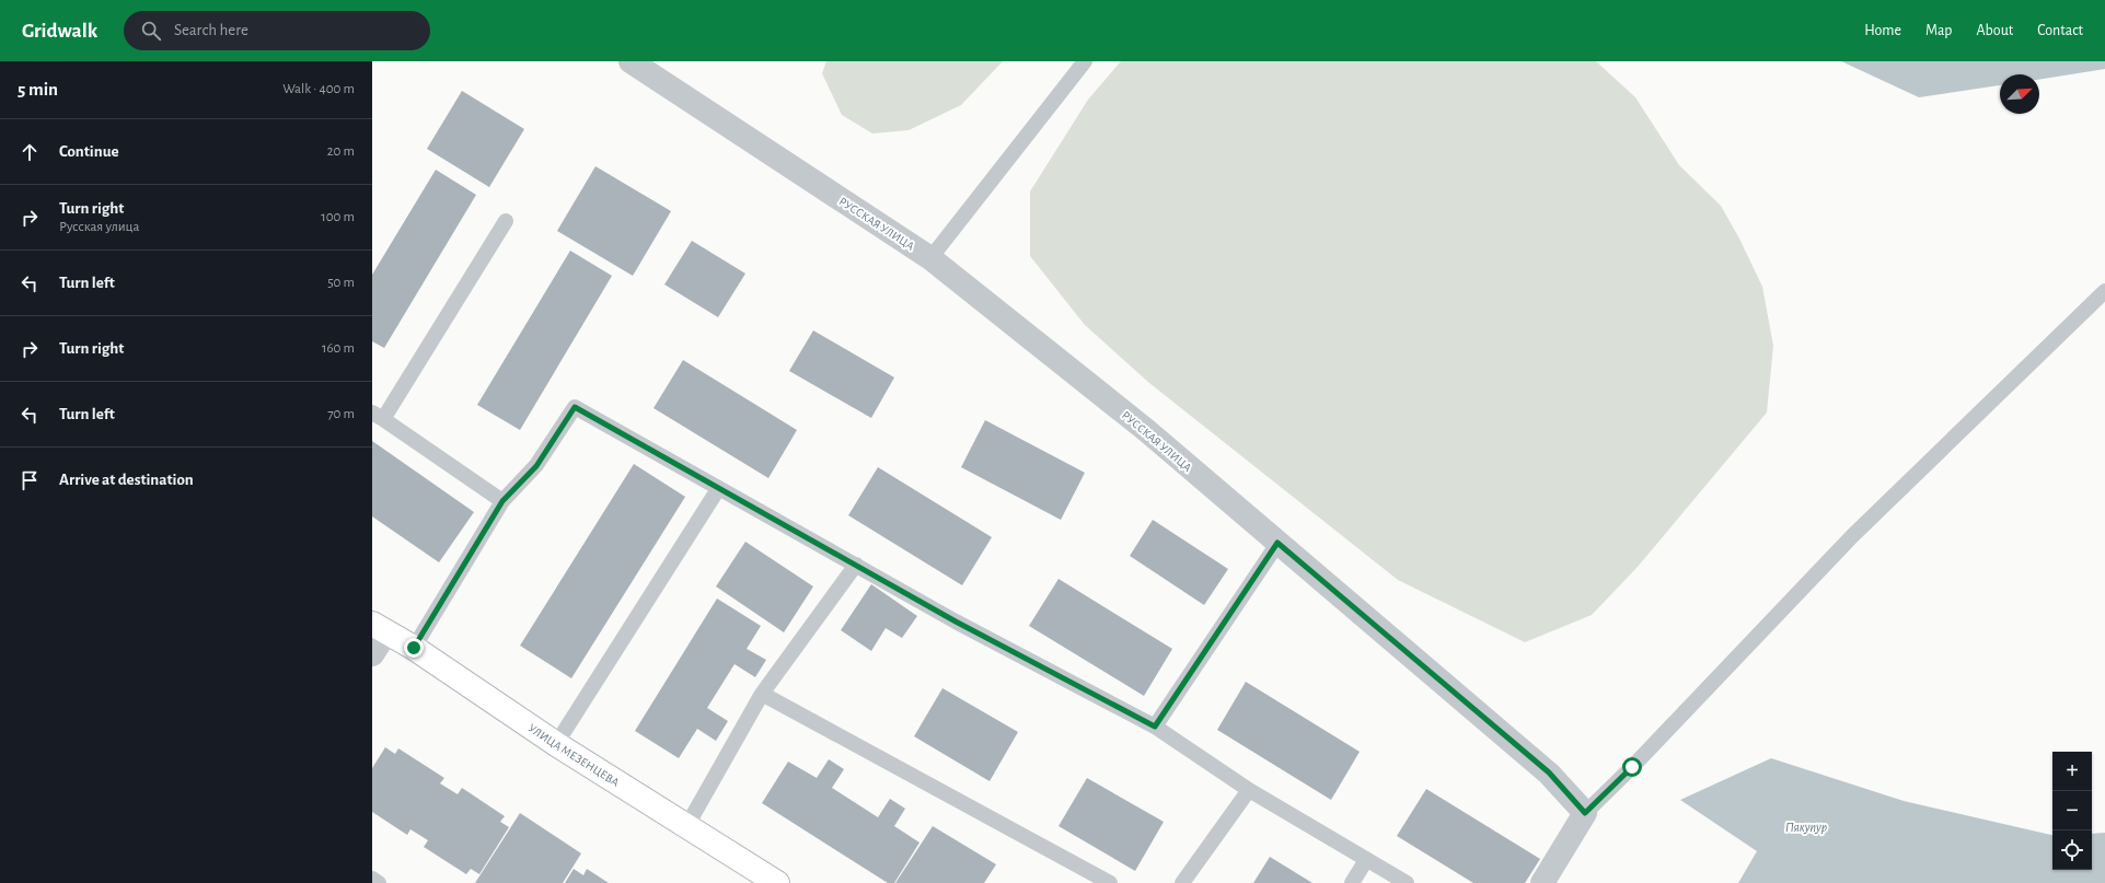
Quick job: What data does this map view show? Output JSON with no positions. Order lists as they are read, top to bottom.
{
  "streets": {
    "main road": ["УЛИЦА МЕЗЕНЦЕВА"],
    "street": ["РУССКАЯ УЛИЦА"]
  },
  "water": ["Пякупур"],
  "north": "top right",
  "page": {
    "header": "Gridwalk",
    "search": "Search here",
    "nav": [
      "Home",
      "Map",
      "About",
      "Contact"
    ],
    "heading": ["5 min", "Walk · 400 m"],
    "list": [
      ["Continue", "20 m"],
      ["Turn right", "Русская улица", "100 m"],
      ["Turn left", "50 m"],
      ["Turn right", "160 m"],
      ["Turn left", "70 m"],
      "Arrive at destination"
    ],
    "map_buttons": ["+", "−"]
  }
}
